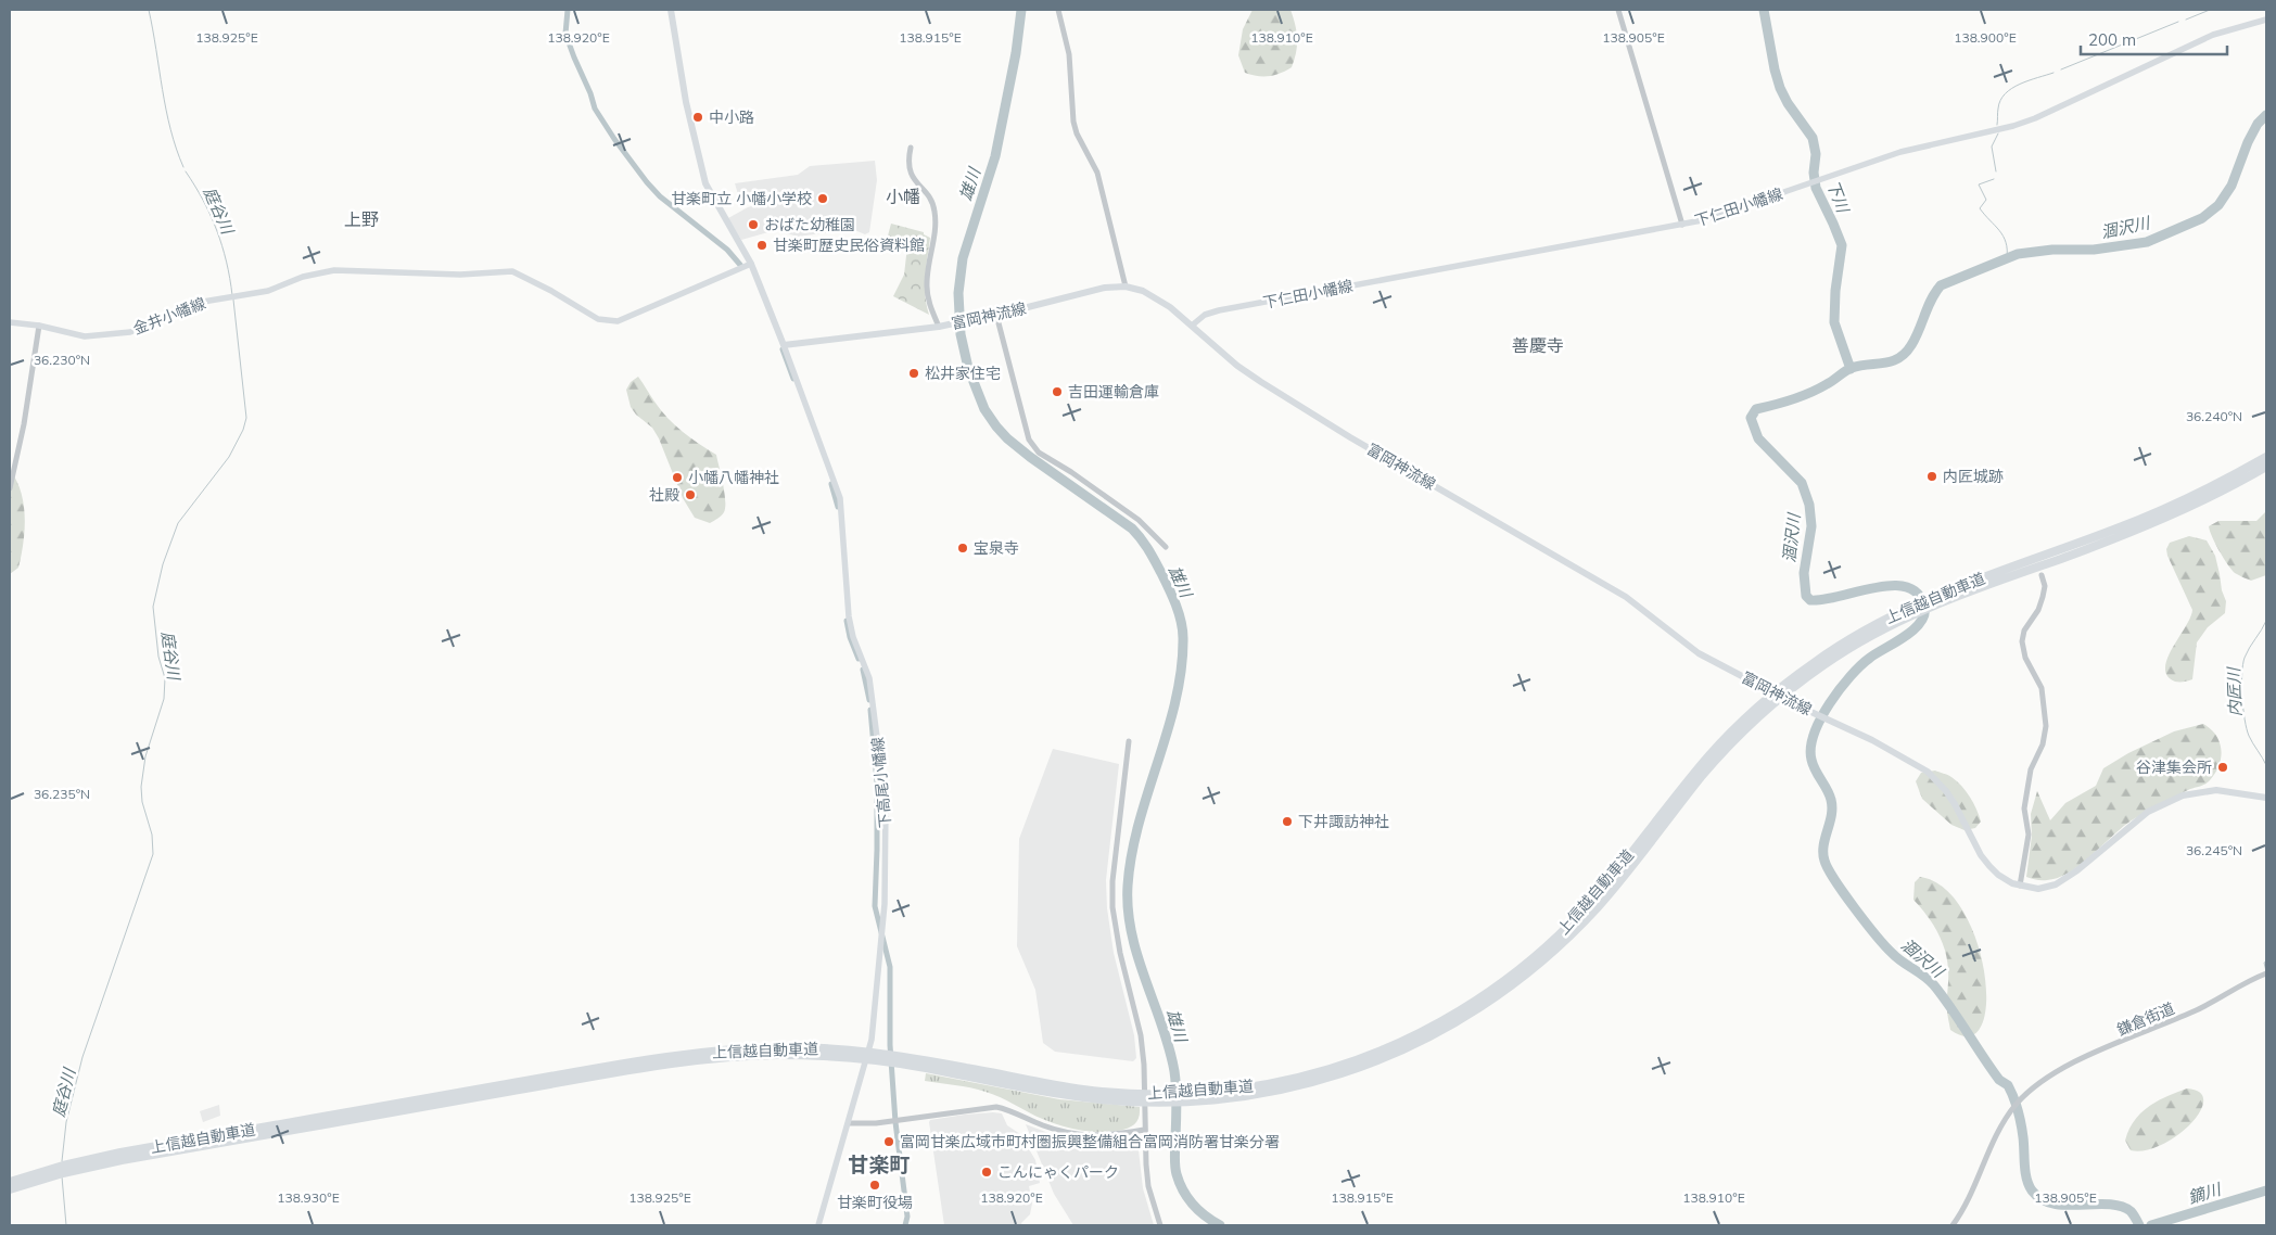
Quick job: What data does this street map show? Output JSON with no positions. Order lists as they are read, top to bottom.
{
  "streets": {
    "highway": ["上信越自動車道"],
    "main road": [
      "下仁田小幡線",
      "金井小幡線",
      "富岡神流線",
      "下高尾小幡線"
    ],
    "street": ["鎌倉街道"]
  },
  "crossings": [
    ["下仁田小幡線", "富岡神流線"],
    ["富岡神流線", "下高尾小幡線"]
  ],
  "districts": [
    "小幡",
    "上野",
    "善慶寺",
    "甘楽町"
  ],
  "water": [
    "雄川",
    "下川",
    "庭谷川",
    "涸沢川",
    "内匠川",
    "鏑川"
  ],
  "places": [
    "中小路",
    "甘楽町立 小幡小学校",
    "おばた幼稚園",
    "甘楽町歴史民俗資料館",
    "松井家住宅",
    "吉田運輸倉庫",
    "内匠城跡",
    "小幡八幡神社",
    "社殿",
    "宝泉寺",
    "谷津集会所",
    "下井諏訪神社",
    "富岡甘楽広域市町村圏振興整備組合富岡消防署甘楽分署",
    "こんにゃくパーク",
    "甘楽町役場"
  ],
  "scale_bar": "200 m",
  "coordinates": [
    "138.925°E",
    "138.920°E",
    "138.910°E",
    "138.905°E",
    "138.900°E",
    "138.915°E",
    "36.230°N",
    "36.240°N",
    "36.235°N",
    "36.245°N",
    "138.930°E"
  ]
}
